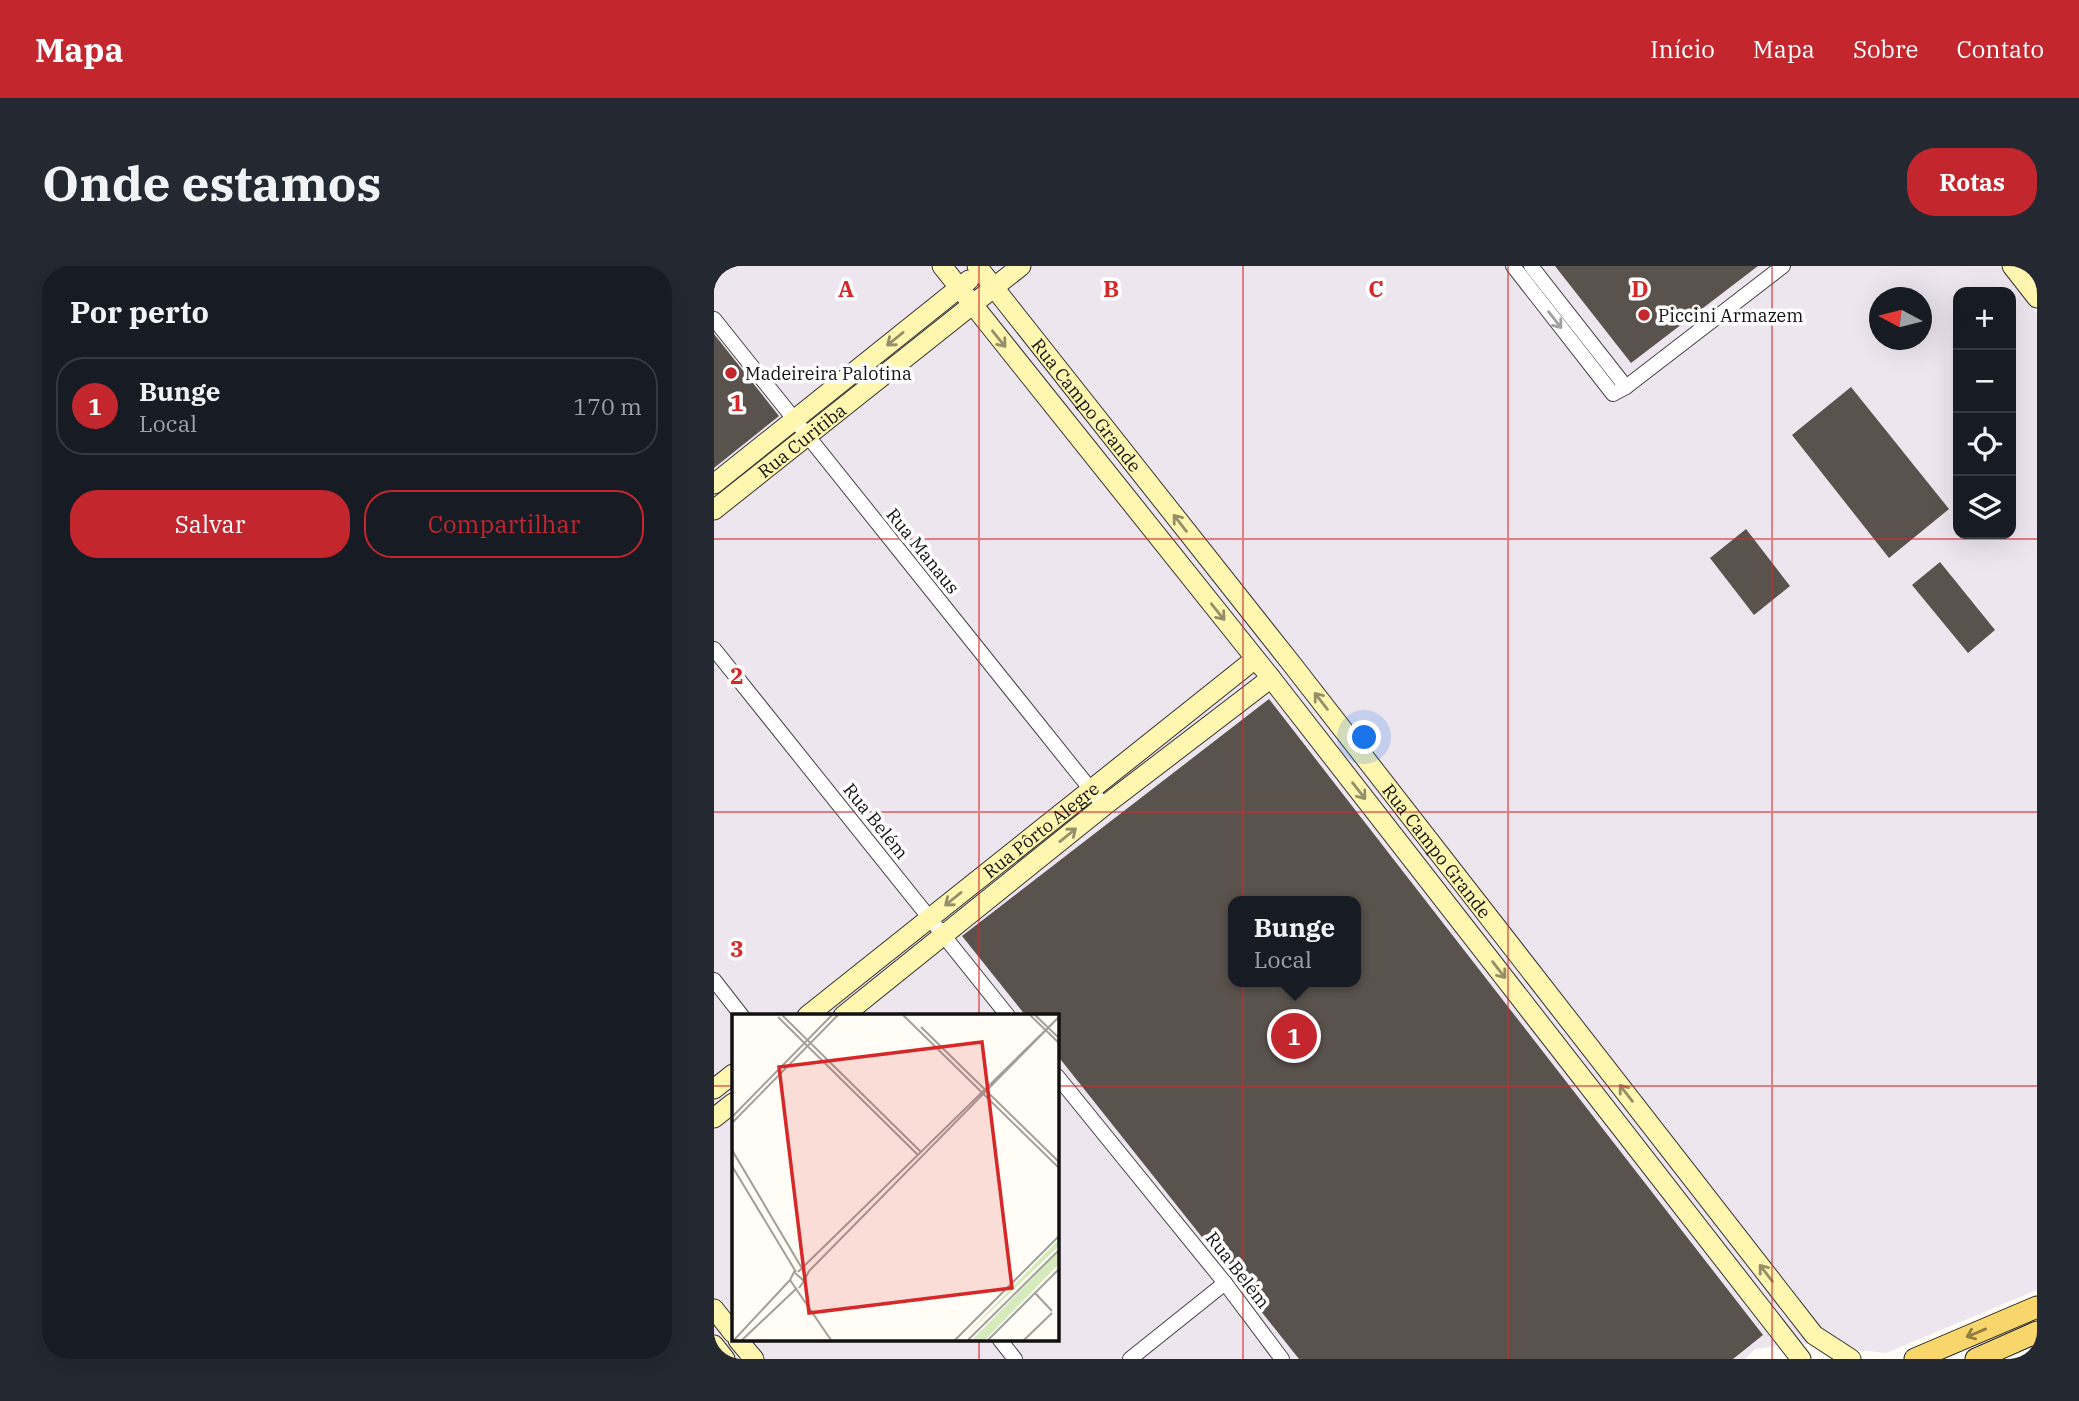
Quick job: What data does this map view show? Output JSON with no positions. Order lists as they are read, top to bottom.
{
  "streets": {
    "street": [
      "Rua Campo Grande",
      "Rua Curitiba",
      "Rua Manaus",
      "Rua Belém",
      "Rua Pôrto Alegre"
    ]
  },
  "crossings": [
    ["Rua Campo Grande", "Rua Curitiba"],
    ["Rua Campo Grande", "Rua Pôrto Alegre"],
    ["Rua Curitiba", "Rua Manaus"],
    ["Rua Manaus", "Rua Pôrto Alegre"],
    ["Rua Belém", "Rua Pôrto Alegre"]
  ],
  "places": ["Piccini Armazem", "Madeireira Palotina"],
  "north": "left",
  "page": {
    "header": "Mapa",
    "nav": [
      "Início",
      "Mapa",
      "Sobre",
      "Contato"
    ],
    "buttons": [
      "Rotas",
      ["Salvar", "Compartilhar"]
    ],
    "title": "Onde estamos",
    "heading": "Por perto",
    "map_buttons": ["+", "−"],
    "list": [
      {
        "mark": "1",
        "name": "Bunge",
        "note": "Local",
        "value": "170 m"
      }
    ],
    "popup": ["Bunge", "Local"],
    "pins": "1"
  },
  "grid": {
    "columns": [
      "A",
      "B",
      "C",
      "D"
    ],
    "rows": ["1", "2", "3"]
  }
}
